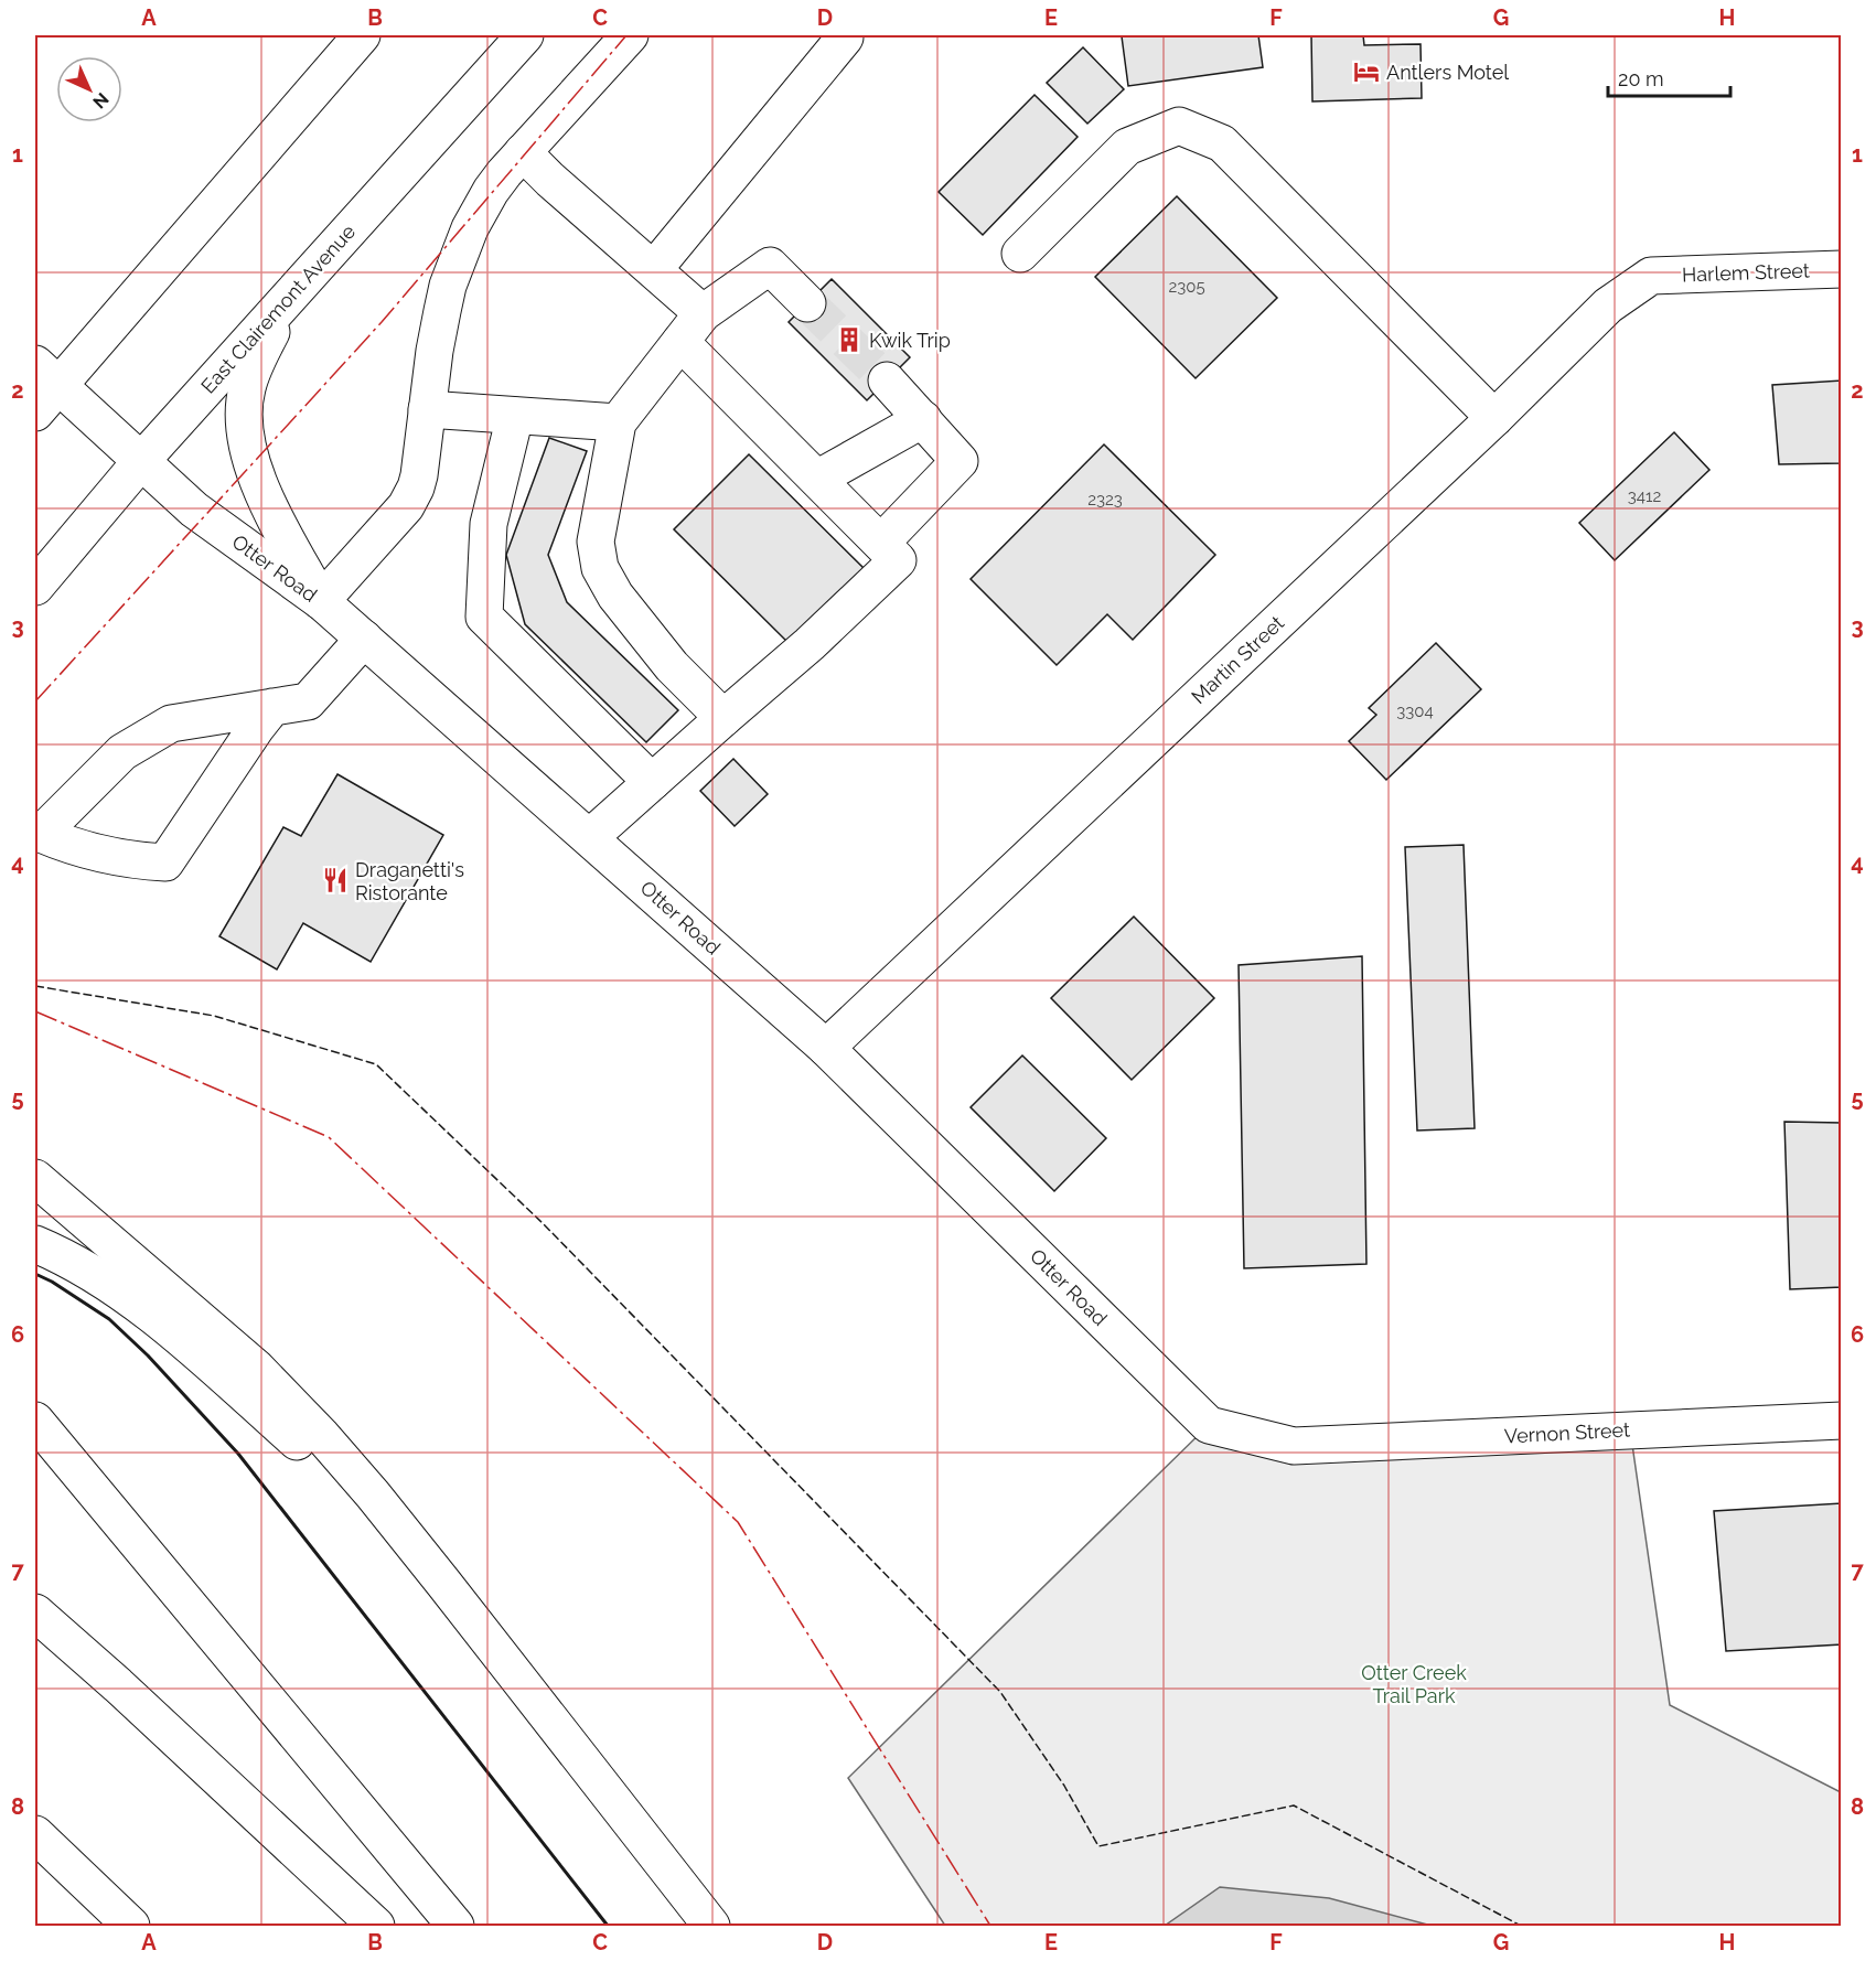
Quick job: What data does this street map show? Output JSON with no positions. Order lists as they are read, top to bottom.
{
  "streets": {
    "main road": [
      "Harlem Street",
      "East Clairemont Avenue",
      "Otter Road",
      "Martin Street",
      "Vernon Street"
    ]
  },
  "crossings": [
    ["Harlem Street", "Martin Street"],
    ["East Clairemont Avenue", "Otter Road"],
    ["Otter Road", "Martin Street"],
    ["Otter Road", "Vernon Street"]
  ],
  "parks": ["Otter Creek Trail Park"],
  "places": {
    "hotel": ["Antlers Motel"],
    "building": ["Kwik Trip"],
    "restaurant": ["Draganetti's Ristorante"]
  },
  "house_numbers": [
    "2305",
    "3412",
    "2323",
    "3304"
  ],
  "scale_bar": "20 m",
  "north": "bottom right",
  "grid": {
    "columns": [
      "A",
      "B",
      "C",
      "D",
      "E",
      "F",
      "G",
      "H"
    ],
    "rows": [
      "1",
      "2",
      "3",
      "4",
      "5",
      "6",
      "7",
      "8"
    ]
  }
}
